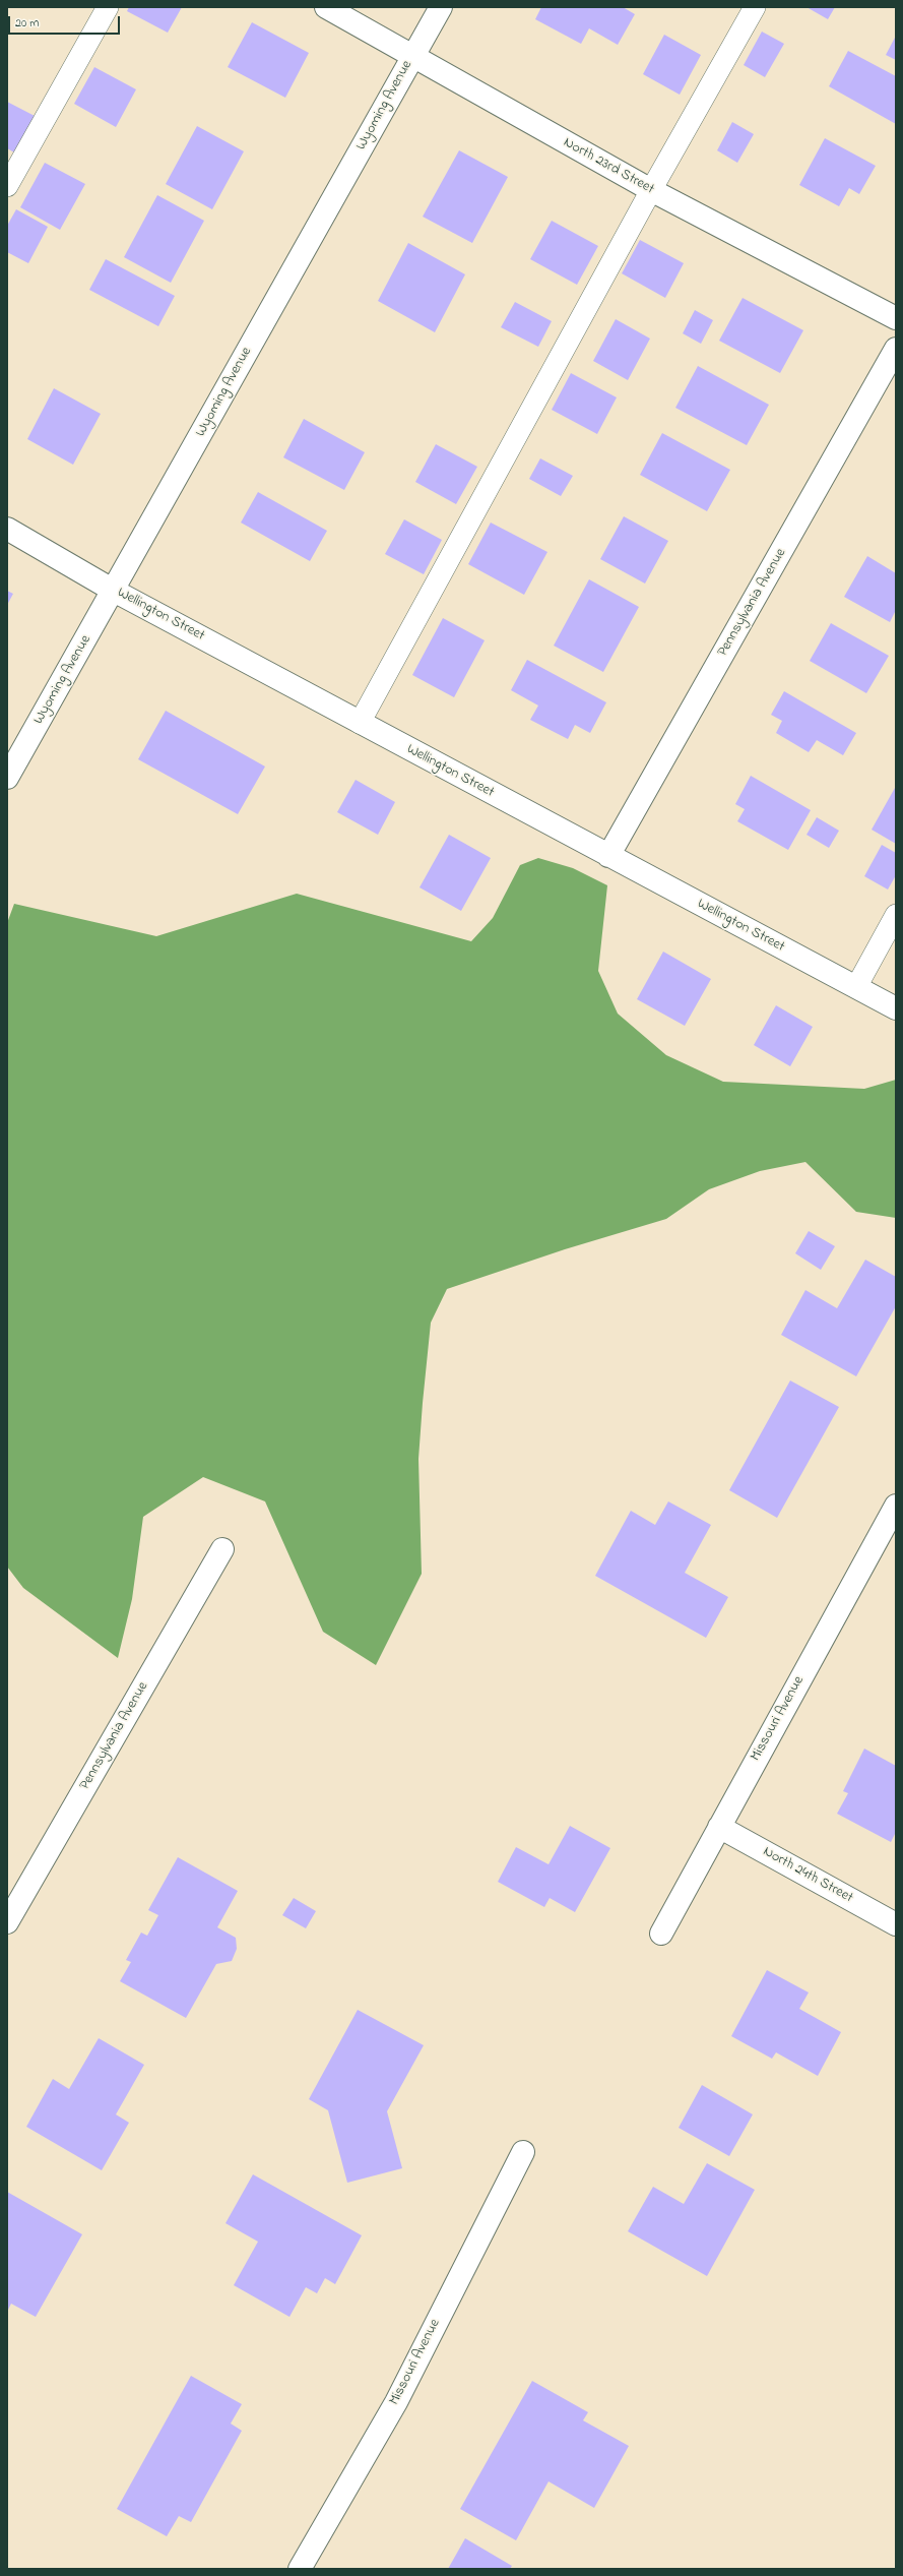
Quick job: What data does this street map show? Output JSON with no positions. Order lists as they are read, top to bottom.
{
  "streets": {
    "street": [
      "Wyoming Avenue",
      "North 23rd Street",
      "Pennsylvania Avenue",
      "Wellington Street",
      "Missouri Avenue",
      "North 24th Street"
    ]
  },
  "crossings": [
    ["Wyoming Avenue", "North 23rd Street"],
    ["Wyoming Avenue", "Wellington Street"],
    ["Pennsylvania Avenue", "Wellington Street"],
    ["Missouri Avenue", "North 24th Street"]
  ],
  "scale_bar": "20 m"
}
